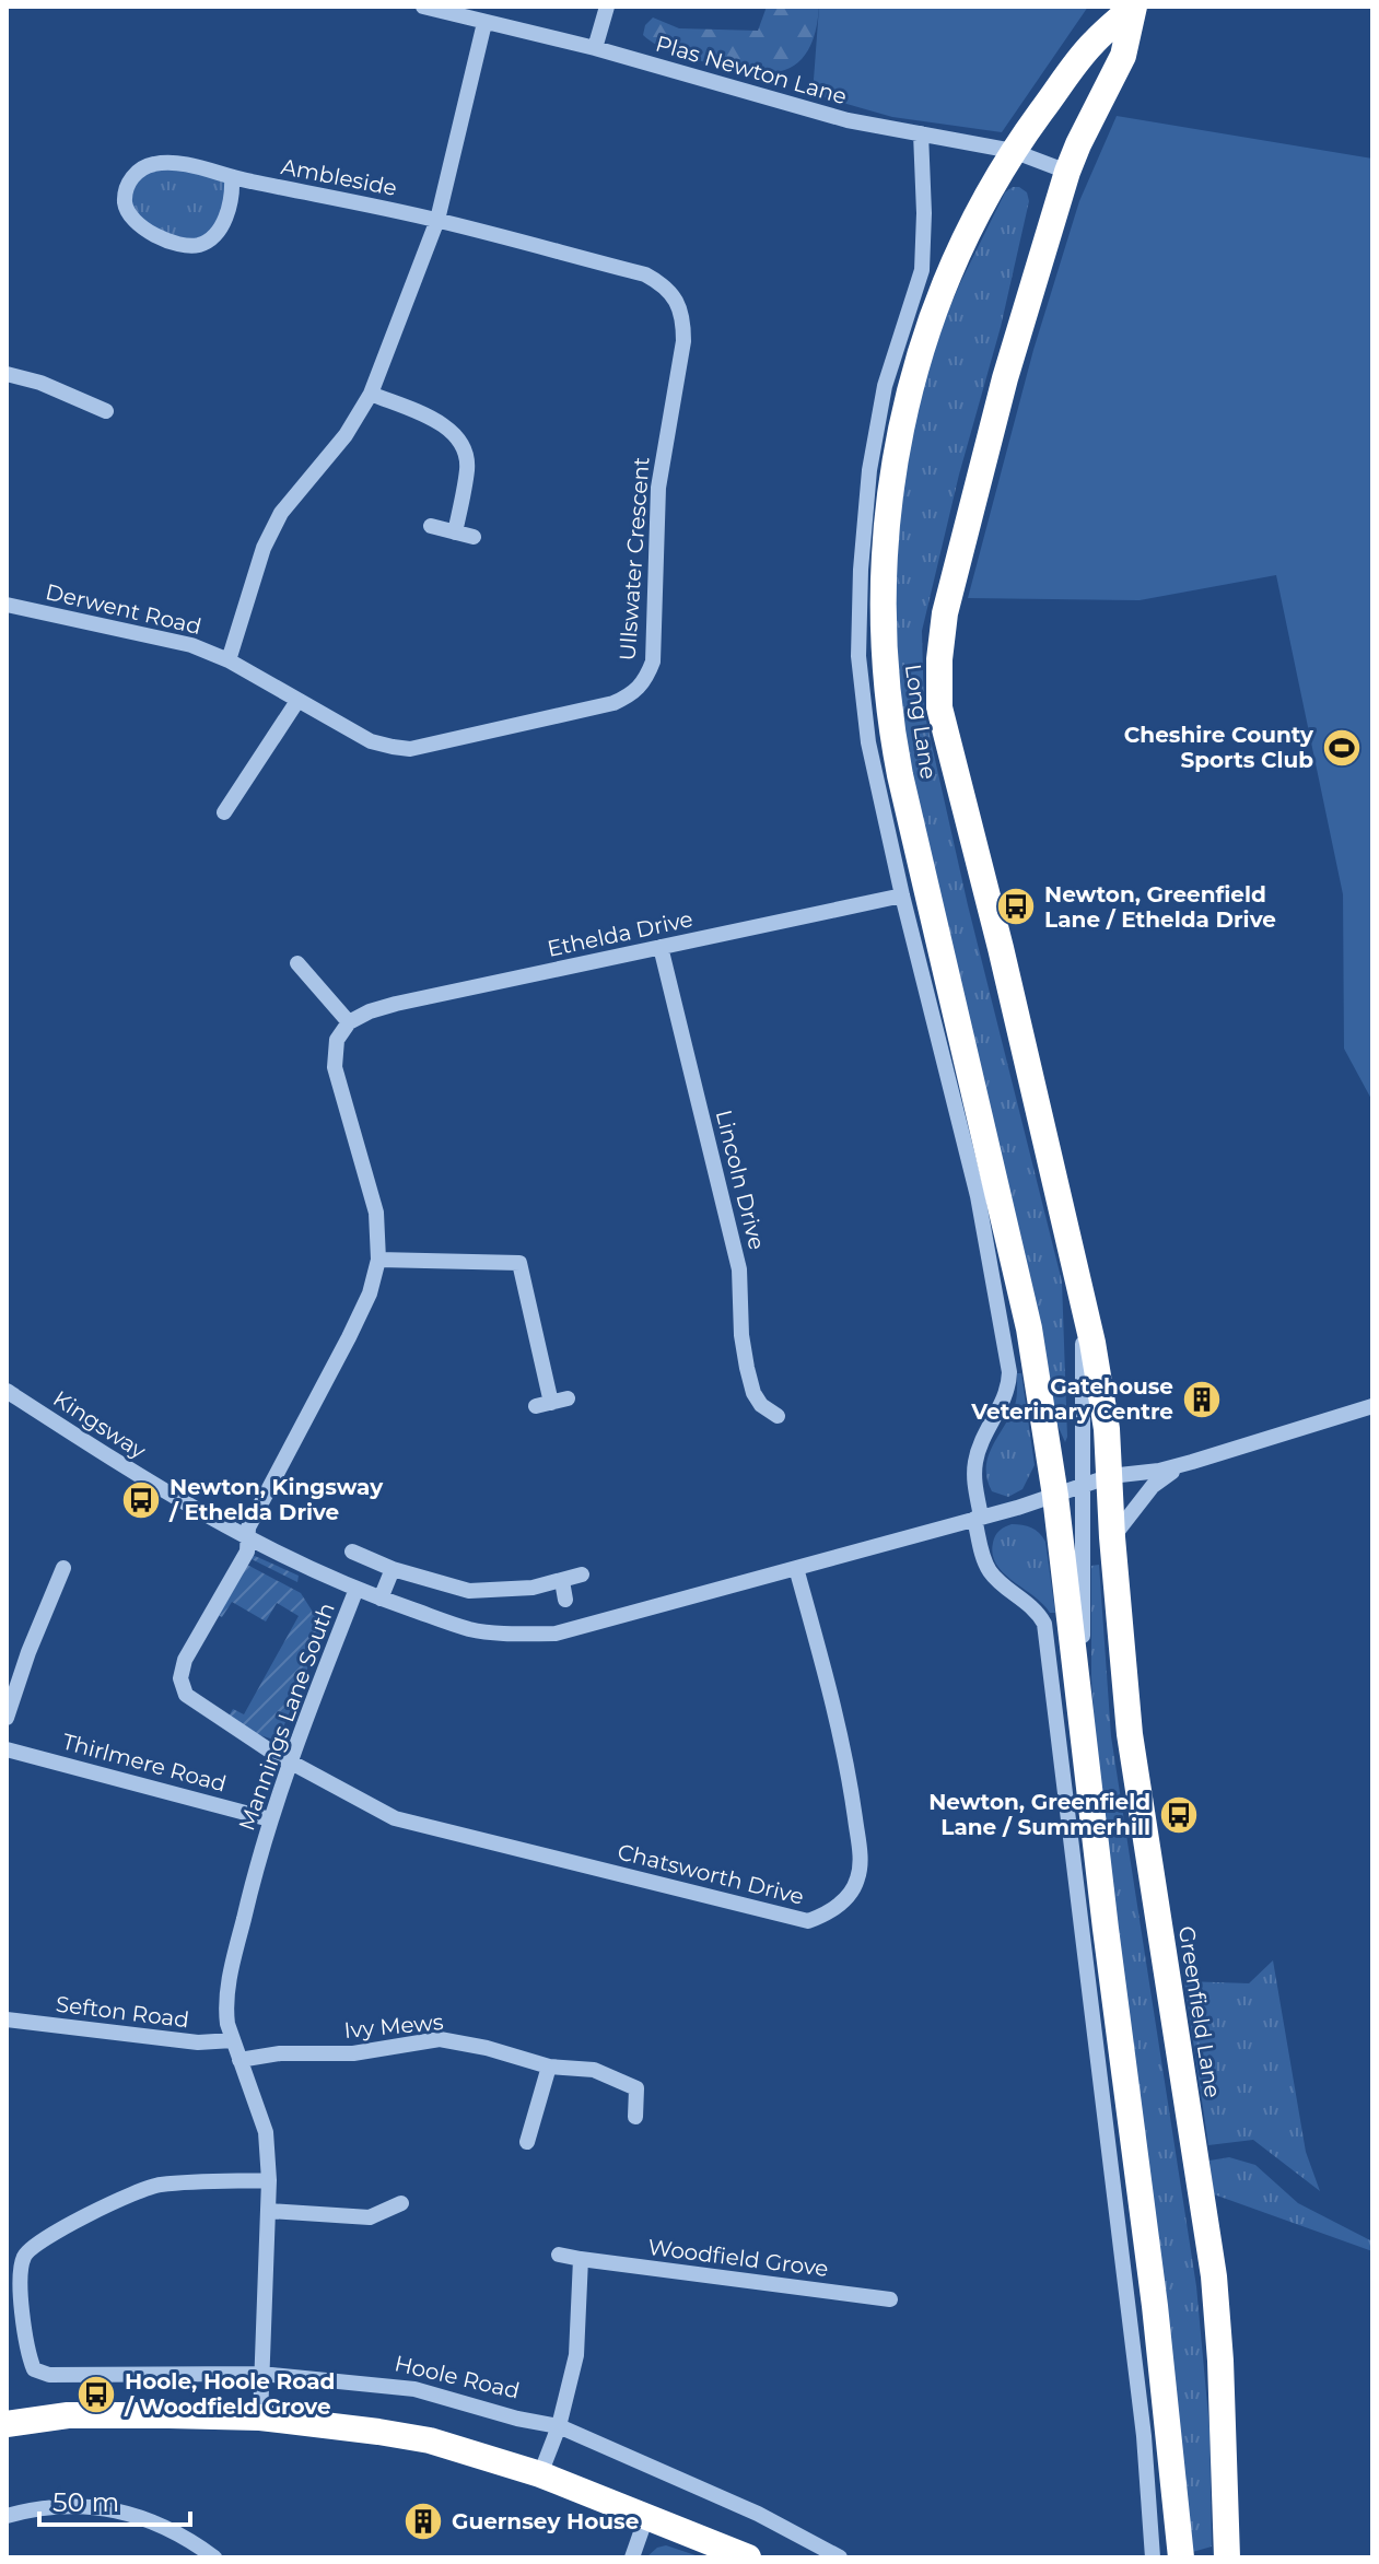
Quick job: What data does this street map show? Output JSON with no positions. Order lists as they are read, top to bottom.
{
  "streets": {
    "highway": ["Long Lane", "Greenfield Lane"],
    "street": [
      "Plas Newton Lane",
      "Ambleside",
      "Ullswater Crescent",
      "Derwent Road",
      "Ethelda Drive",
      "Lincoln Drive",
      "Kingsway",
      "Mannings Lane South",
      "Thirlmere Road",
      "Chatsworth Drive",
      "Sefton Road",
      "Ivy Mews",
      "Woodfield Grove",
      "Hoole Road"
    ]
  },
  "crossings": [
    ["Plas Newton Lane", "Long Lane"],
    ["Ambleside", "Ullswater Crescent"],
    ["Ullswater Crescent", "Derwent Road"],
    ["Long Lane", "Mannings Lane South"],
    ["Long Lane", "Greenfield Lane"],
    ["Ethelda Drive", "Lincoln Drive"],
    ["Kingsway", "Mannings Lane South"],
    ["Kingsway", "Chatsworth Drive"],
    ["Mannings Lane South", "Thirlmere Road"],
    ["Mannings Lane South", "Chatsworth Drive"],
    ["Mannings Lane South", "Sefton Road"],
    ["Mannings Lane South", "Greenfield Lane"],
    ["Mannings Lane South", "Ivy Mews"],
    ["Mannings Lane South", "Hoole Road"]
  ],
  "places": {
    "sports": ["Cheshire County Sports Club"],
    "bus stop": [
      "Newton, Greenfield Lane / Ethelda Drive",
      "Newton, Kingsway / Ethelda Drive",
      "Newton, Greenfield Lane / Summerhill",
      "Hoole, Hoole Road / Woodfield Grove"
    ],
    "building": ["Gatehouse Veterinary Centre", "Guernsey House"]
  },
  "scale_bar": "50 m"
}
